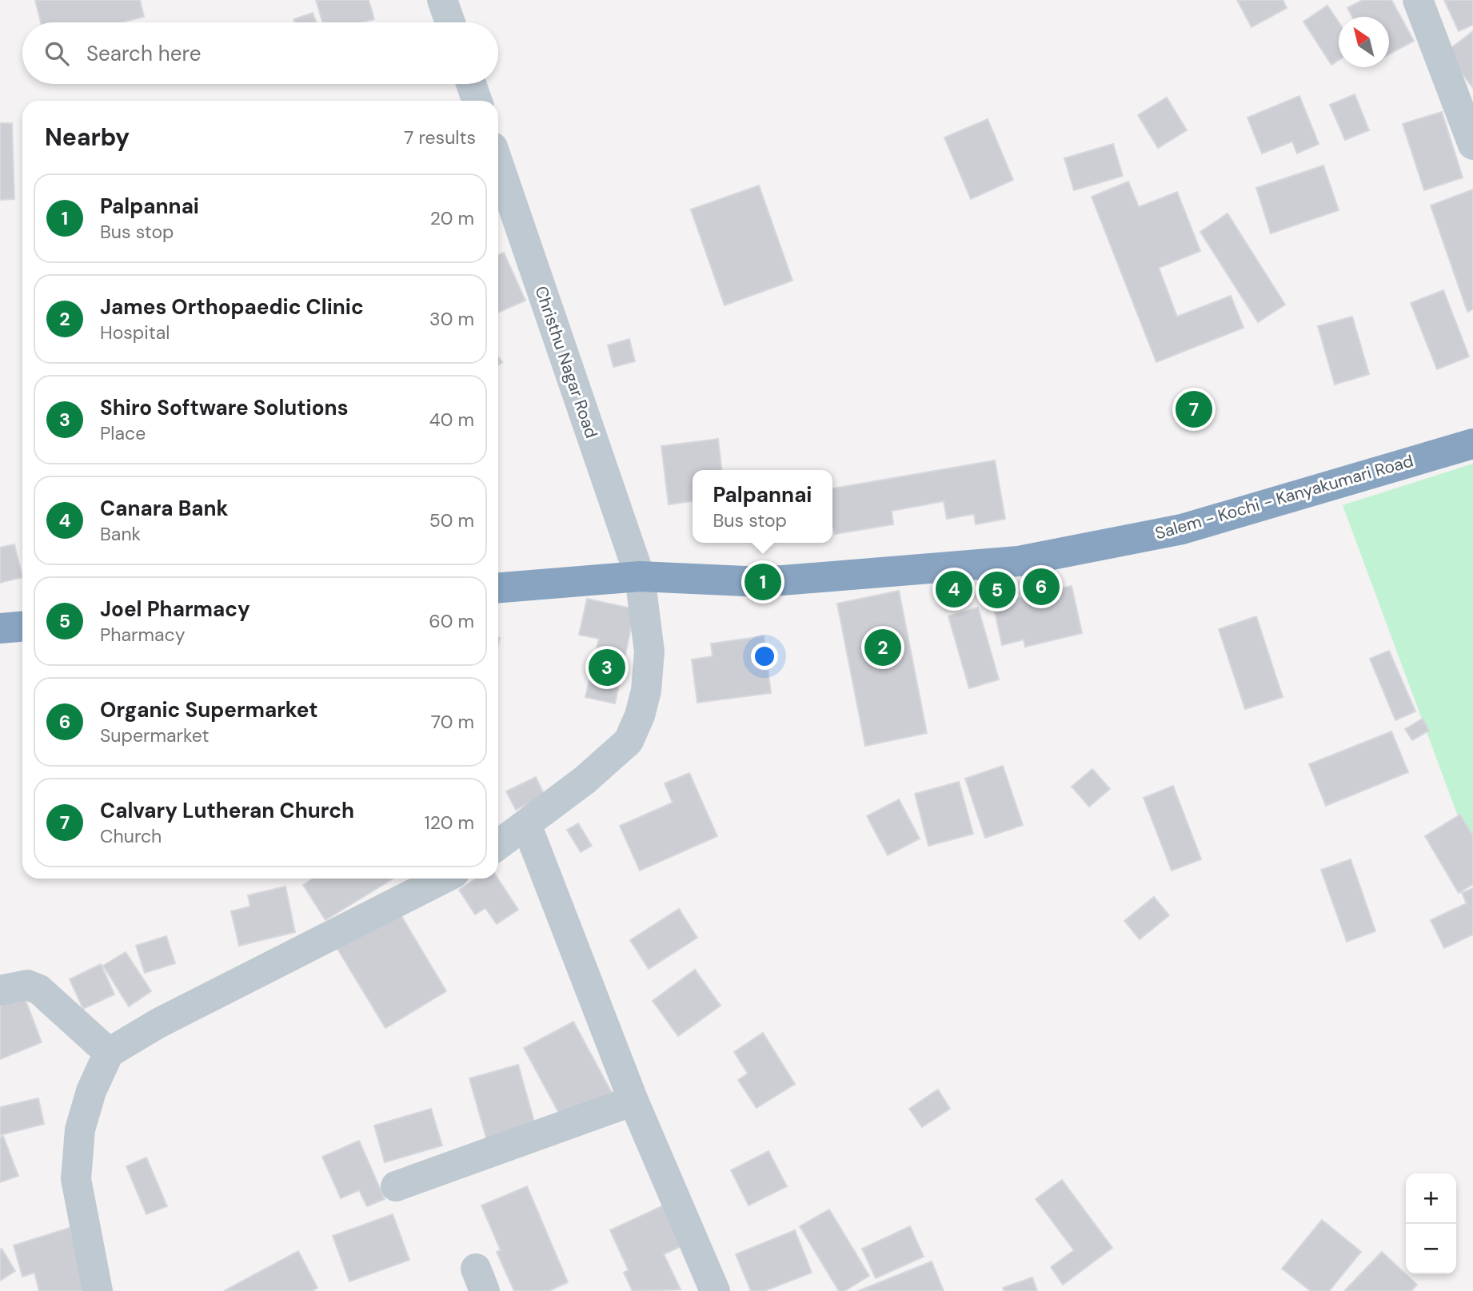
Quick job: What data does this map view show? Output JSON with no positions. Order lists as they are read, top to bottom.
{
  "streets": {
    "highway": ["Salem - Kochi - Kanyakumari Road"],
    "street": ["Christhu Nagar Road"]
  },
  "crossings": [
    ["Christhu Nagar Road", "Salem - Kochi - Kanyakumari Road"]
  ],
  "north": "top left",
  "page": {
    "search": "Search here",
    "heading": ["Nearby", "7 results"],
    "list": [
      {
        "mark": "1",
        "name": "Palpannai",
        "note": "Bus stop",
        "value": "20 m"
      },
      {
        "mark": "2",
        "name": "James Orthopaedic Clinic",
        "note": "Hospital",
        "value": "30 m"
      },
      {
        "mark": "3",
        "name": "Shiro Software Solutions",
        "note": "Place",
        "value": "40 m"
      },
      {
        "mark": "4",
        "name": "Canara Bank",
        "note": "Bank",
        "value": "50 m"
      },
      {
        "mark": "5",
        "name": "Joel Pharmacy",
        "note": "Pharmacy",
        "value": "60 m"
      },
      {
        "mark": "6",
        "name": "Organic Supermarket",
        "note": "Supermarket",
        "value": "70 m"
      },
      {
        "mark": "7",
        "name": "Calvary Lutheran Church",
        "note": "Church",
        "value": "120 m"
      }
    ],
    "pins": [
      "7",
      "1",
      "6",
      "4",
      "5",
      "2",
      "3"
    ],
    "popup": ["Palpannai", "Bus stop"],
    "map_buttons": ["+", "−"]
  }
}
